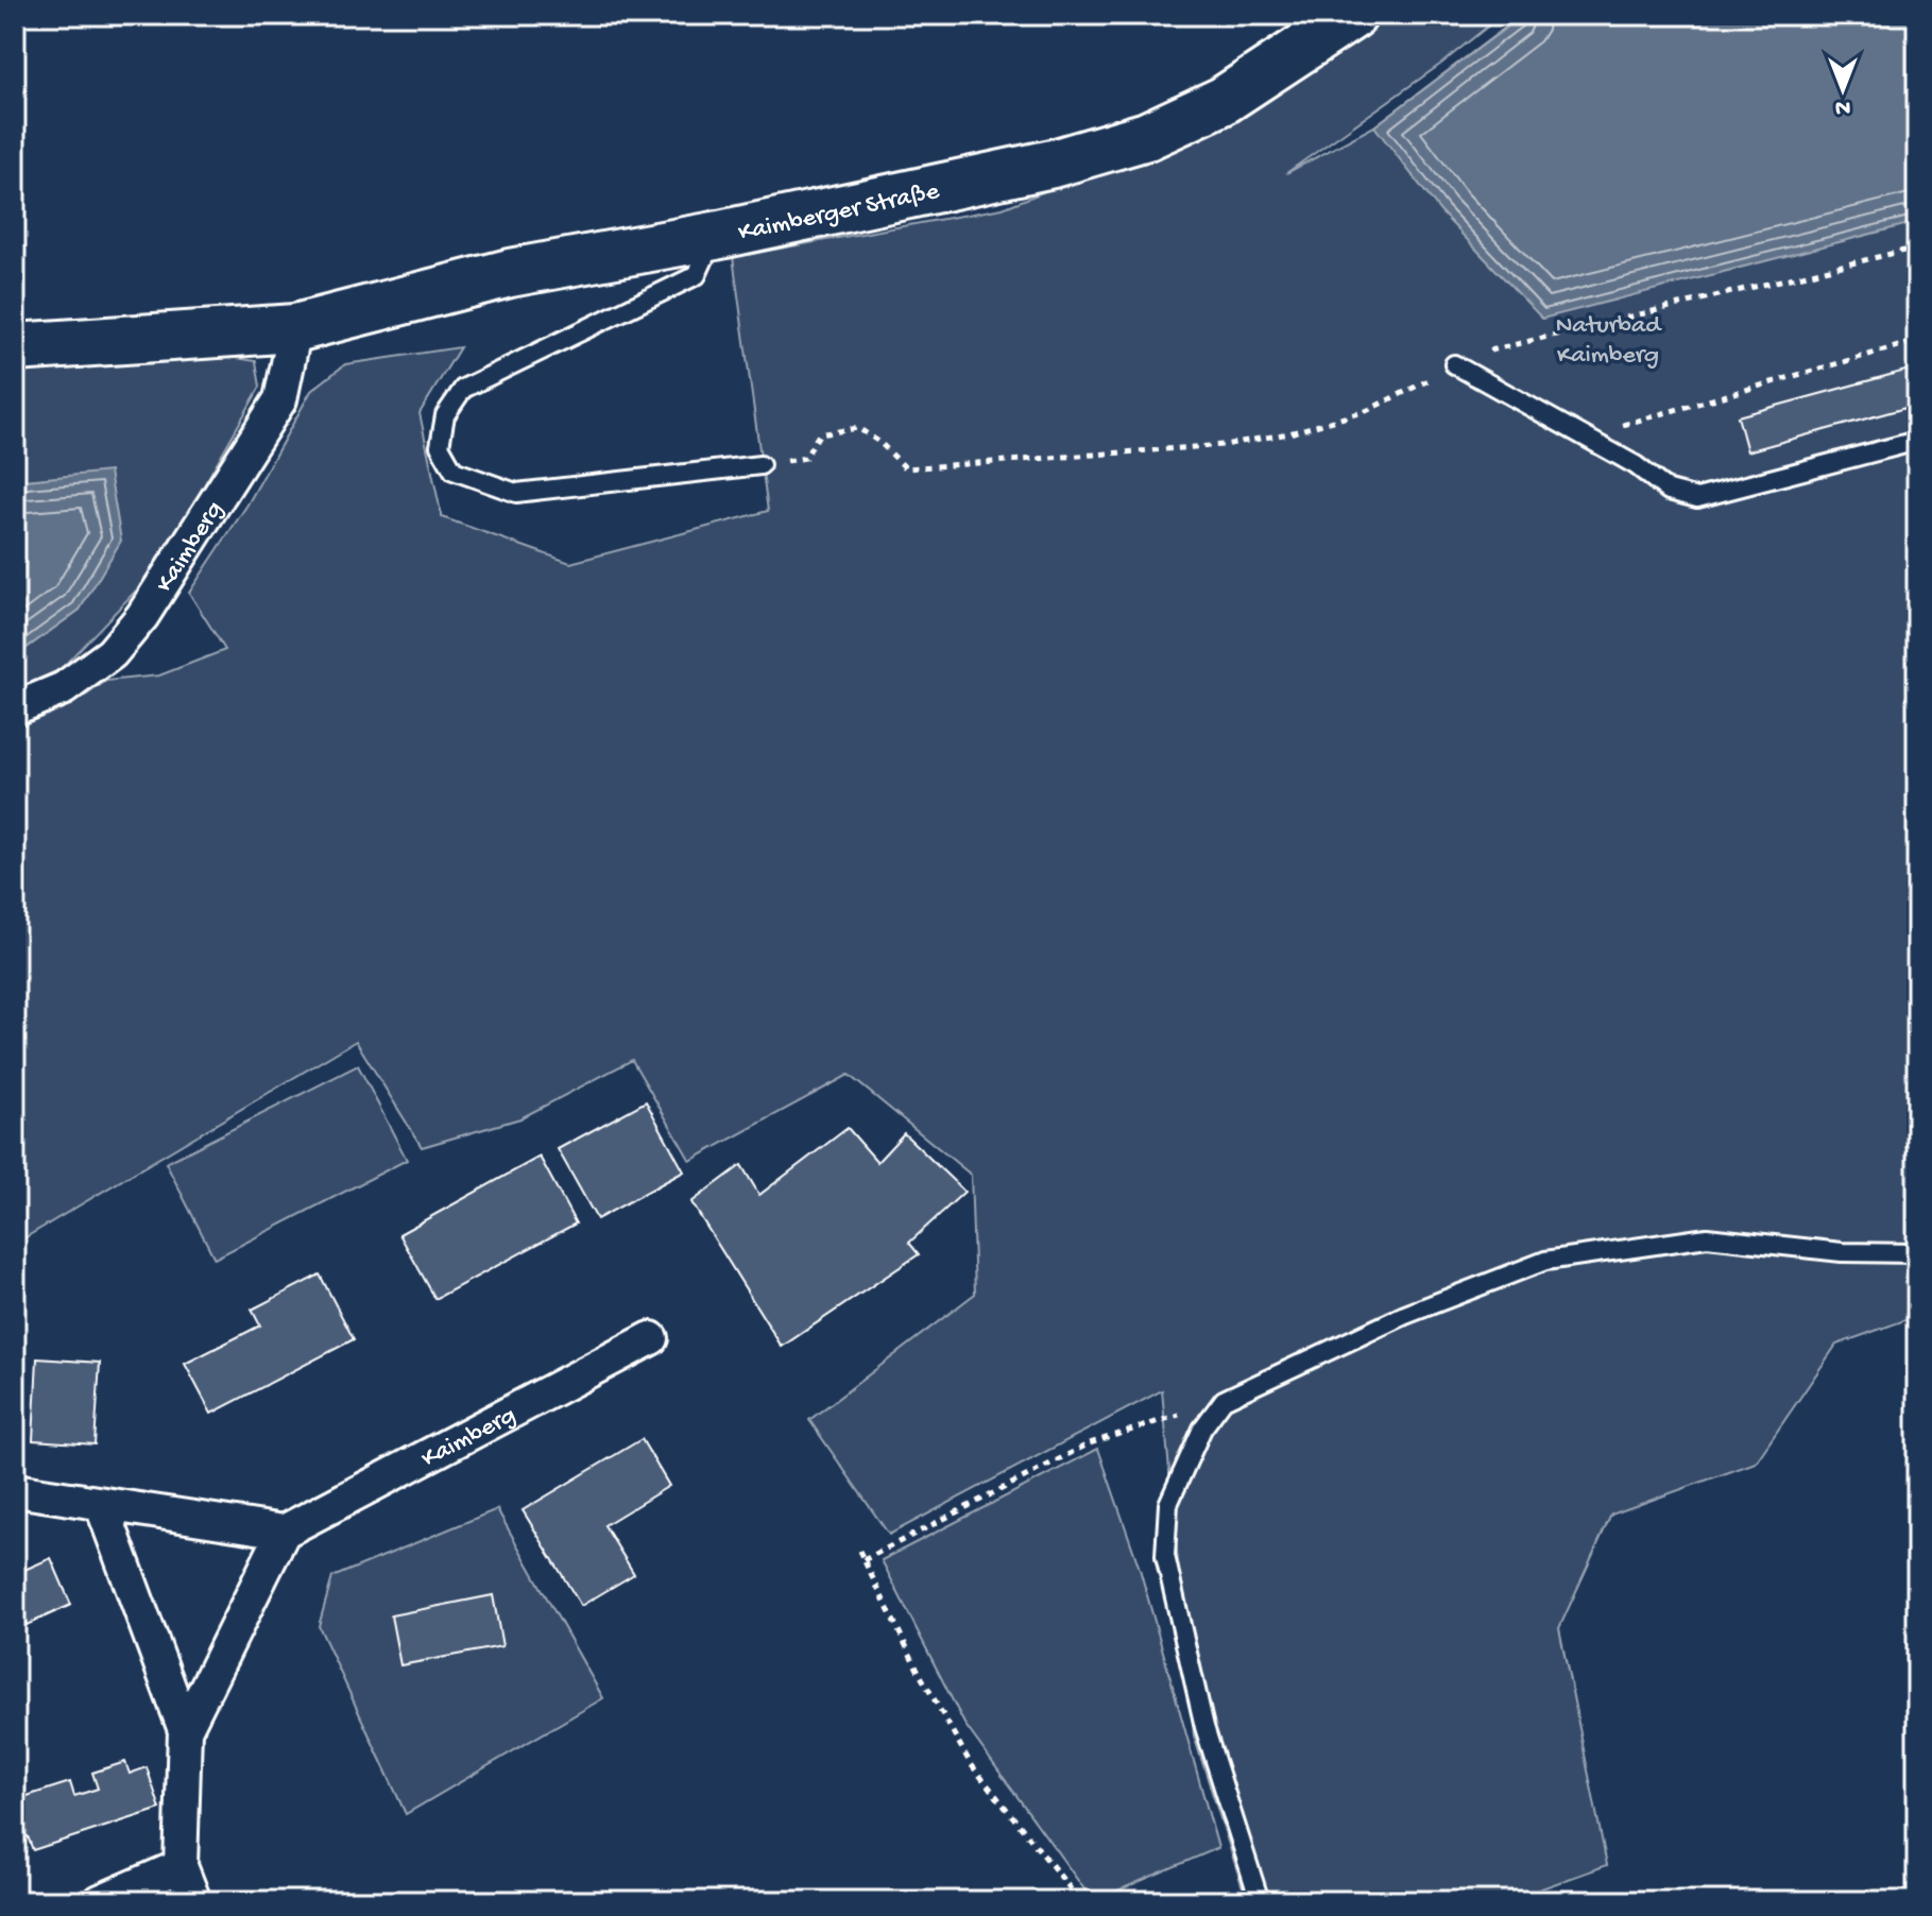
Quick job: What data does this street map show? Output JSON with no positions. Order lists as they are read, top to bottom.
{
  "streets": {
    "main road": ["Kaimberger Straße"],
    "street": ["Kaimberg"]
  },
  "crossings": [
    ["Kaimberger Straße", "Kaimberg"]
  ],
  "parks": ["Naturbad Kaimberg"],
  "north": "bottom"
}
